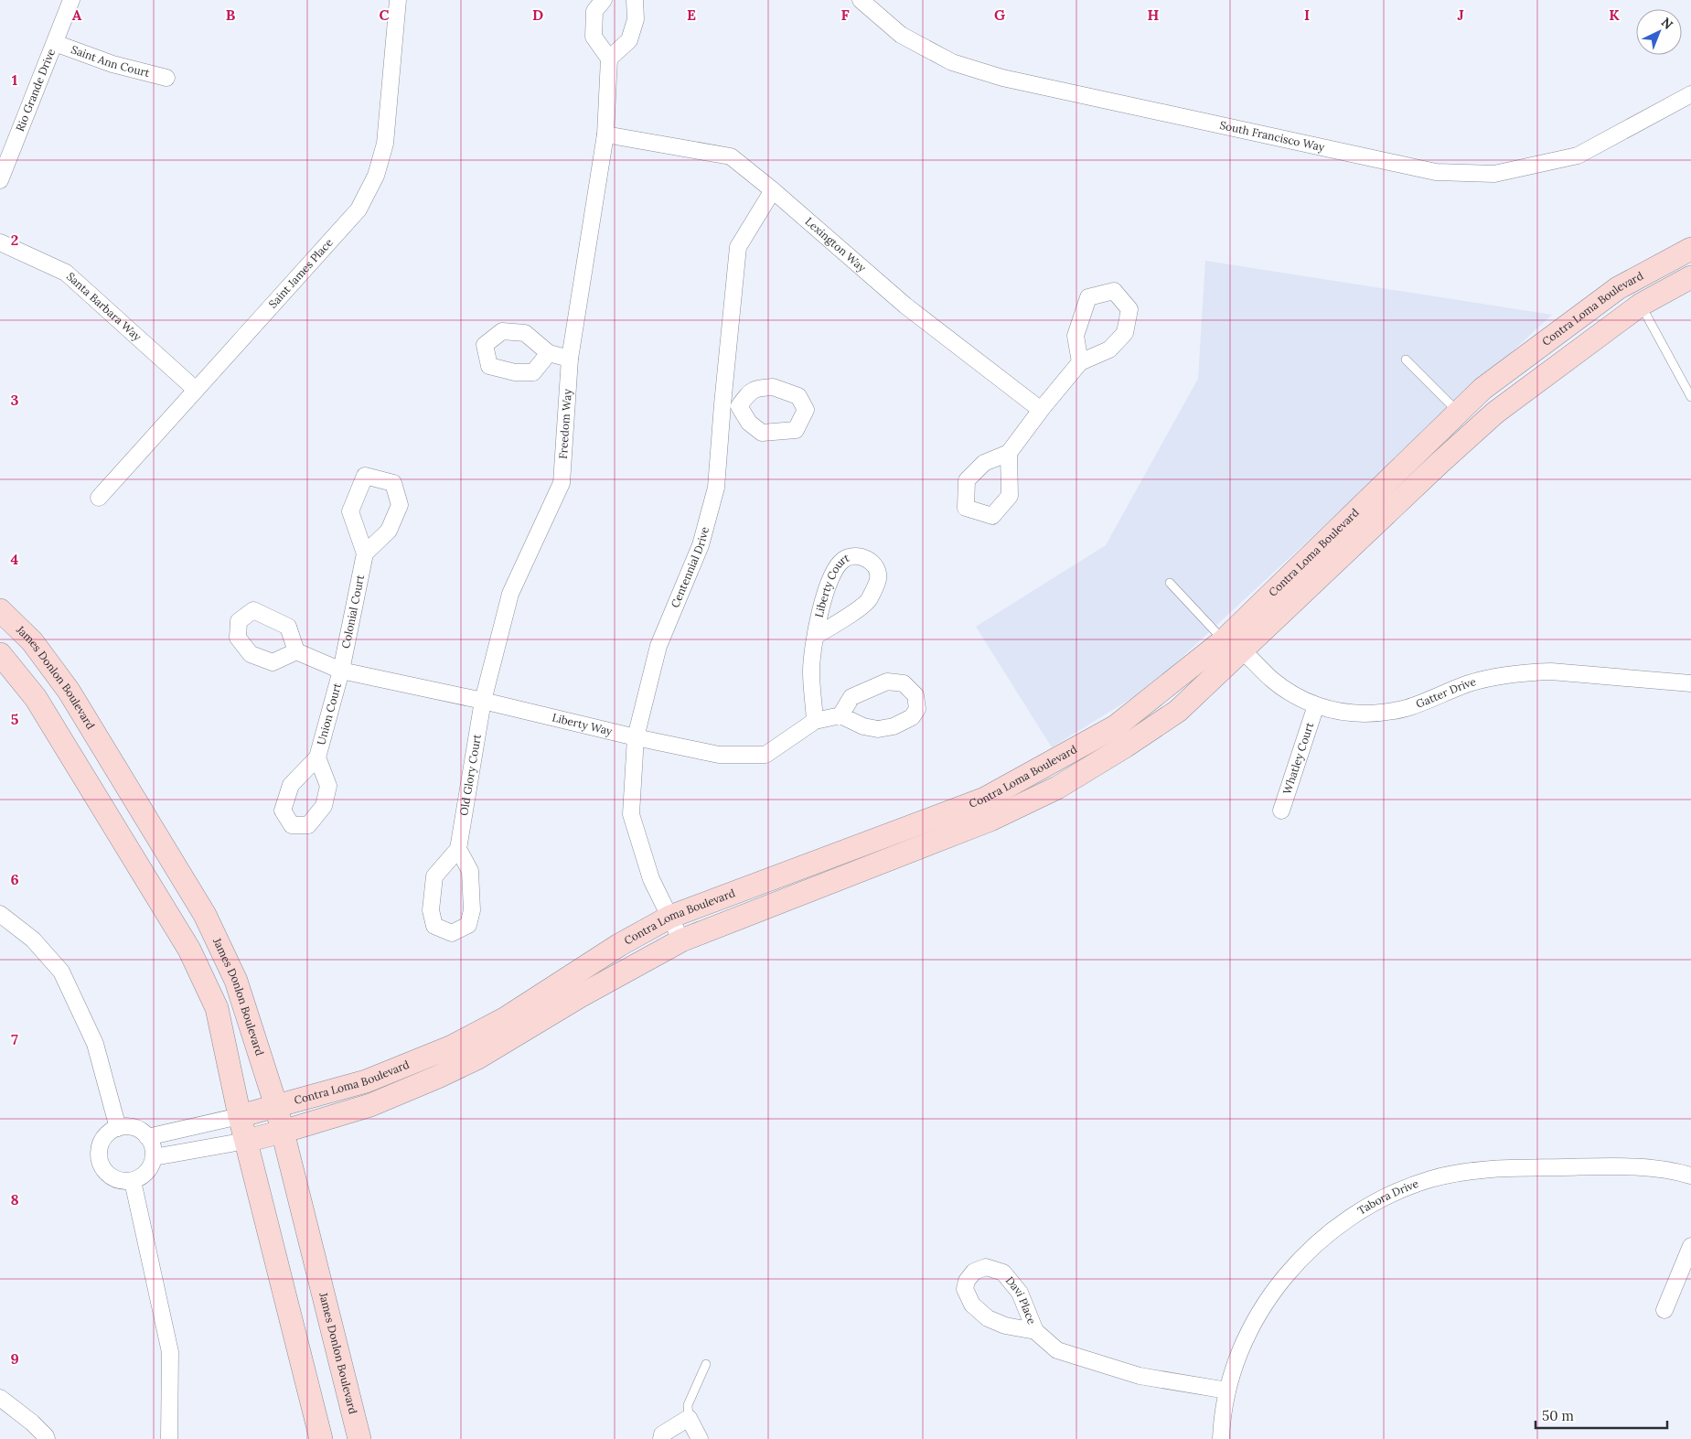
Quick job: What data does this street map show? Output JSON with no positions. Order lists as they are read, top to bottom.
{
  "streets": {
    "main road": ["Contra Loma Boulevard", "James Donlon Boulevard"],
    "street": [
      "Saint Ann Court",
      "Rio Grande Drive",
      "South Francisco Way",
      "Lexington Way",
      "Saint James Place",
      "Santa Barbara Way",
      "Freedom Way",
      "Centennial Drive",
      "Liberty Court",
      "Colonial Court",
      "Gatter Drive",
      "Union Court",
      "Liberty Way",
      "Whatley Court",
      "Old Glory Court",
      "Tabora Drive",
      "Davi Place"
    ]
  },
  "crossings": [
    ["Saint Ann Court", "Rio Grande Drive"],
    ["Lexington Way", "Freedom Way"],
    ["Lexington Way", "Centennial Drive"],
    ["Saint James Place", "Santa Barbara Way"],
    ["Contra Loma Boulevard", "Centennial Drive"],
    ["Contra Loma Boulevard", "James Donlon Boulevard"],
    ["Contra Loma Boulevard", "Gatter Drive"],
    ["Freedom Way", "Liberty Way"],
    ["Freedom Way", "Old Glory Court"],
    ["Centennial Drive", "Liberty Way"],
    ["Liberty Court", "Liberty Way"],
    ["Colonial Court", "Union Court"],
    ["Colonial Court", "Liberty Way"],
    ["Gatter Drive", "Whatley Court"],
    ["Union Court", "Liberty Way"],
    ["Liberty Way", "Old Glory Court"],
    ["Tabora Drive", "Davi Place"]
  ],
  "scale_bar": "50 m",
  "north": "top right",
  "grid": {
    "columns": [
      "A",
      "B",
      "C",
      "D",
      "E",
      "F",
      "G",
      "H",
      "I",
      "J",
      "K"
    ],
    "rows": [
      "1",
      "2",
      "3",
      "4",
      "5",
      "6",
      "7",
      "8",
      "9"
    ]
  }
}
